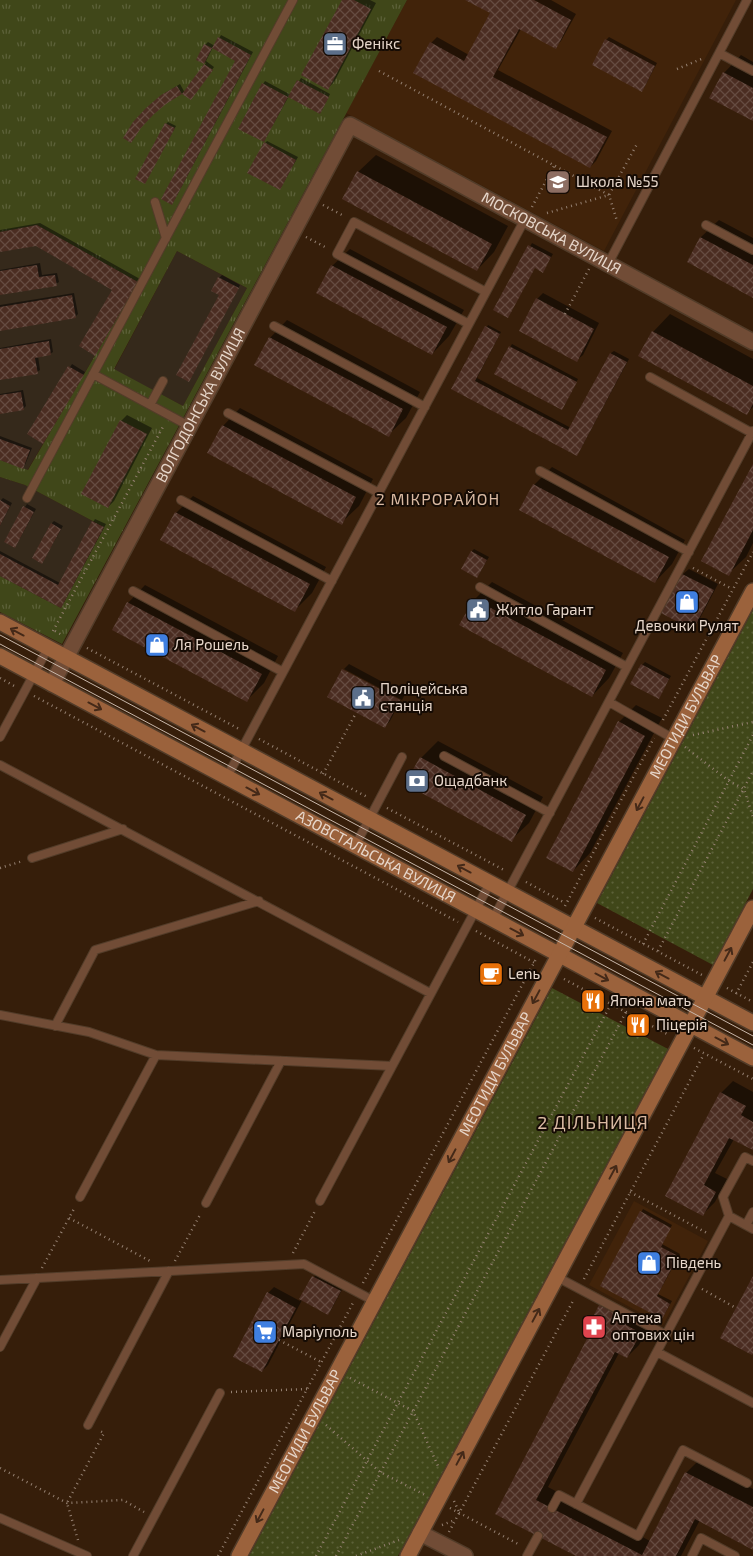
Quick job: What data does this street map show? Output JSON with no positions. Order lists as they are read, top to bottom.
{
  "streets": {
    "street": [
      "МОСКОВСЬКА ВУЛИЦЯ",
      "ВОЛГОДОНСЬКА ВУЛИЦЯ",
      "МЕОТИДИ БУЛЬВАР",
      "АЗОВСТАЛЬСЬКА ВУЛИЦЯ"
    ]
  },
  "crossings": [
    ["МОСКОВСЬКА ВУЛИЦЯ", "ВОЛГОДОНСЬКА ВУЛИЦЯ"],
    ["ВОЛГОДОНСЬКА ВУЛИЦЯ", "АЗОВСТАЛЬСЬКА ВУЛИЦЯ"],
    ["МЕОТИДИ БУЛЬВАР", "АЗОВСТАЛЬСЬКА ВУЛИЦЯ"]
  ],
  "one_way": ["МЕОТИДИ БУЛЬВАР"],
  "districts": ["2 МІКРОРАЙОН", "2 ДІЛЬНИЦЯ"],
  "places": {
    "office": ["Фенікс"],
    "school or university": ["Школа №55"],
    "shop": ["Девочки Рулят", "Ля Рошель", "Південь"],
    "public building": ["Житло Гарант", "Поліцейська станція"],
    "bank": ["Ощадбанк"],
    "cafe": ["Lenь"],
    "restaurant": ["Япона мать", "Піцерія"],
    "pharmacy": ["Аптека оптових цін"],
    "supermarket": ["Маріуполь"]
  }
}
